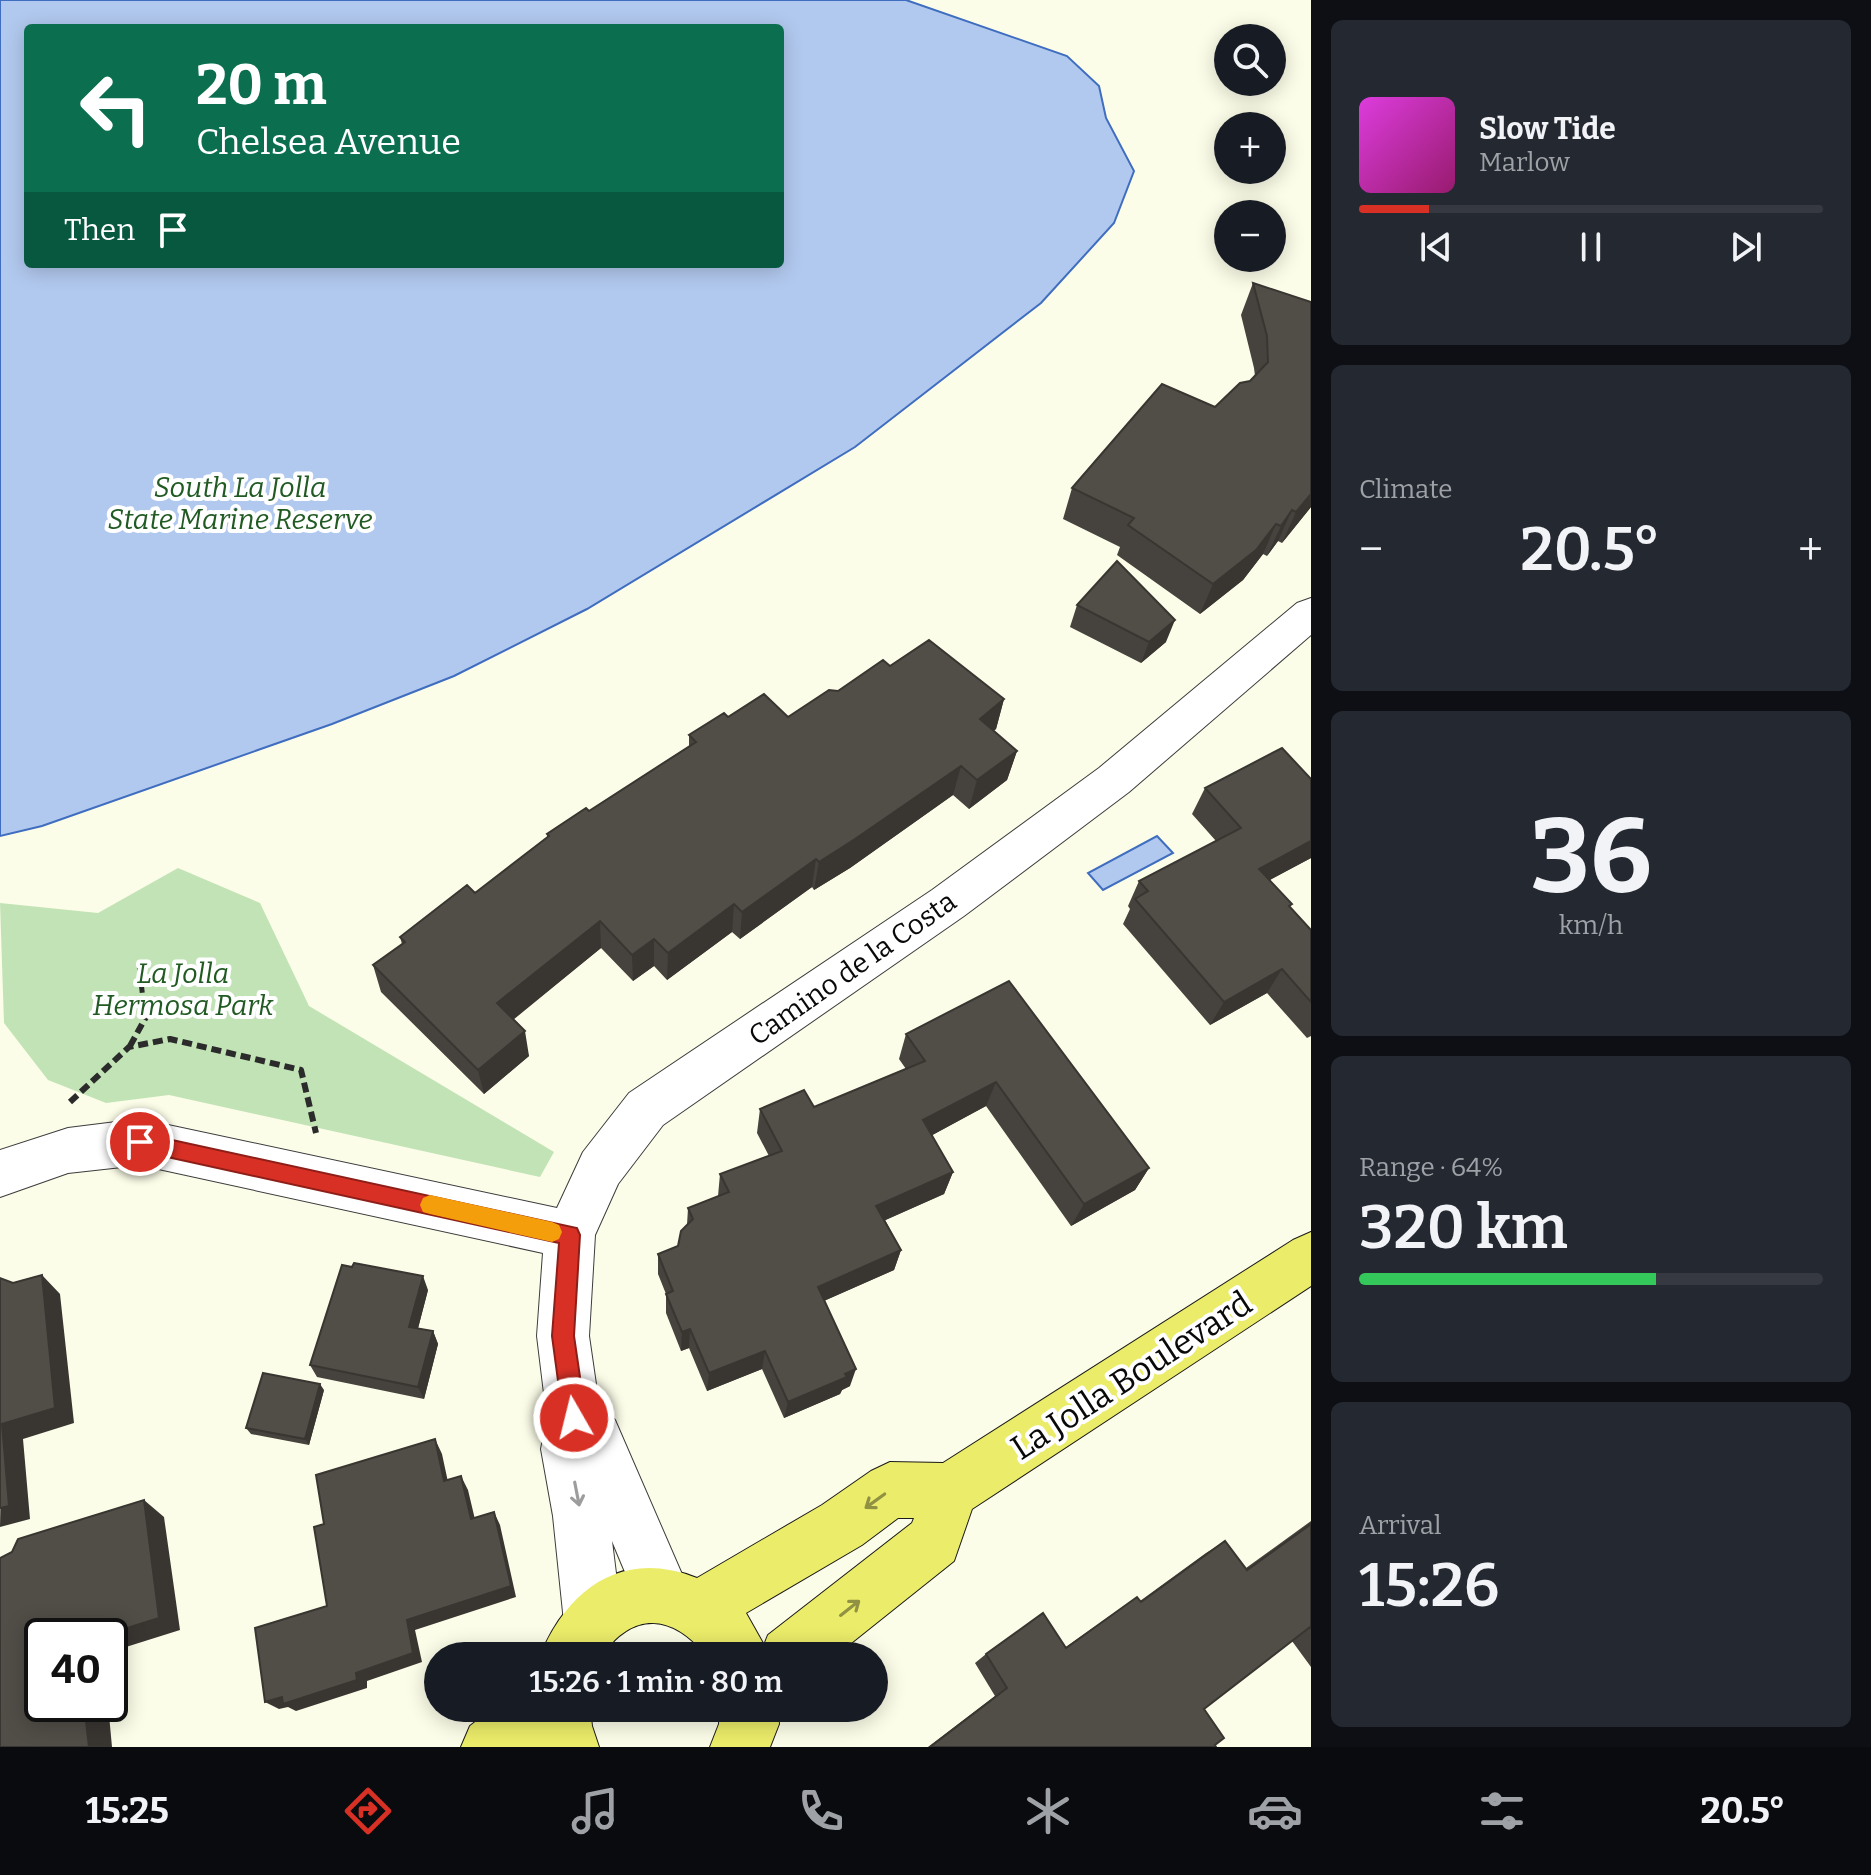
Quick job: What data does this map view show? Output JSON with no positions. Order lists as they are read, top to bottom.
{
  "streets": {
    "main road": ["La Jolla Boulevard"],
    "street": ["Camino de la Costa"]
  },
  "parks": ["South La Jolla State Marine Reserve", "La Jolla Hermosa Park"],
  "page": {
    "map_buttons": ["+", "−"],
    "turn": ["20 m", "Chelsea Avenue"],
    "song": ["Slow Tide", "Marlow"],
    "then": "Then",
    "tile": [
      "Climate",
      ["36", "km/h"],
      ["Range · 64%", "320 km"],
      ["Arrival", "15:26"]
    ],
    "heat": ["−", "20.5°", "+"],
    "limit": "40",
    "trip": "15:26 · 1 min · 80 m",
    "tabs": ["15:25", "20.5°"]
  }
}
